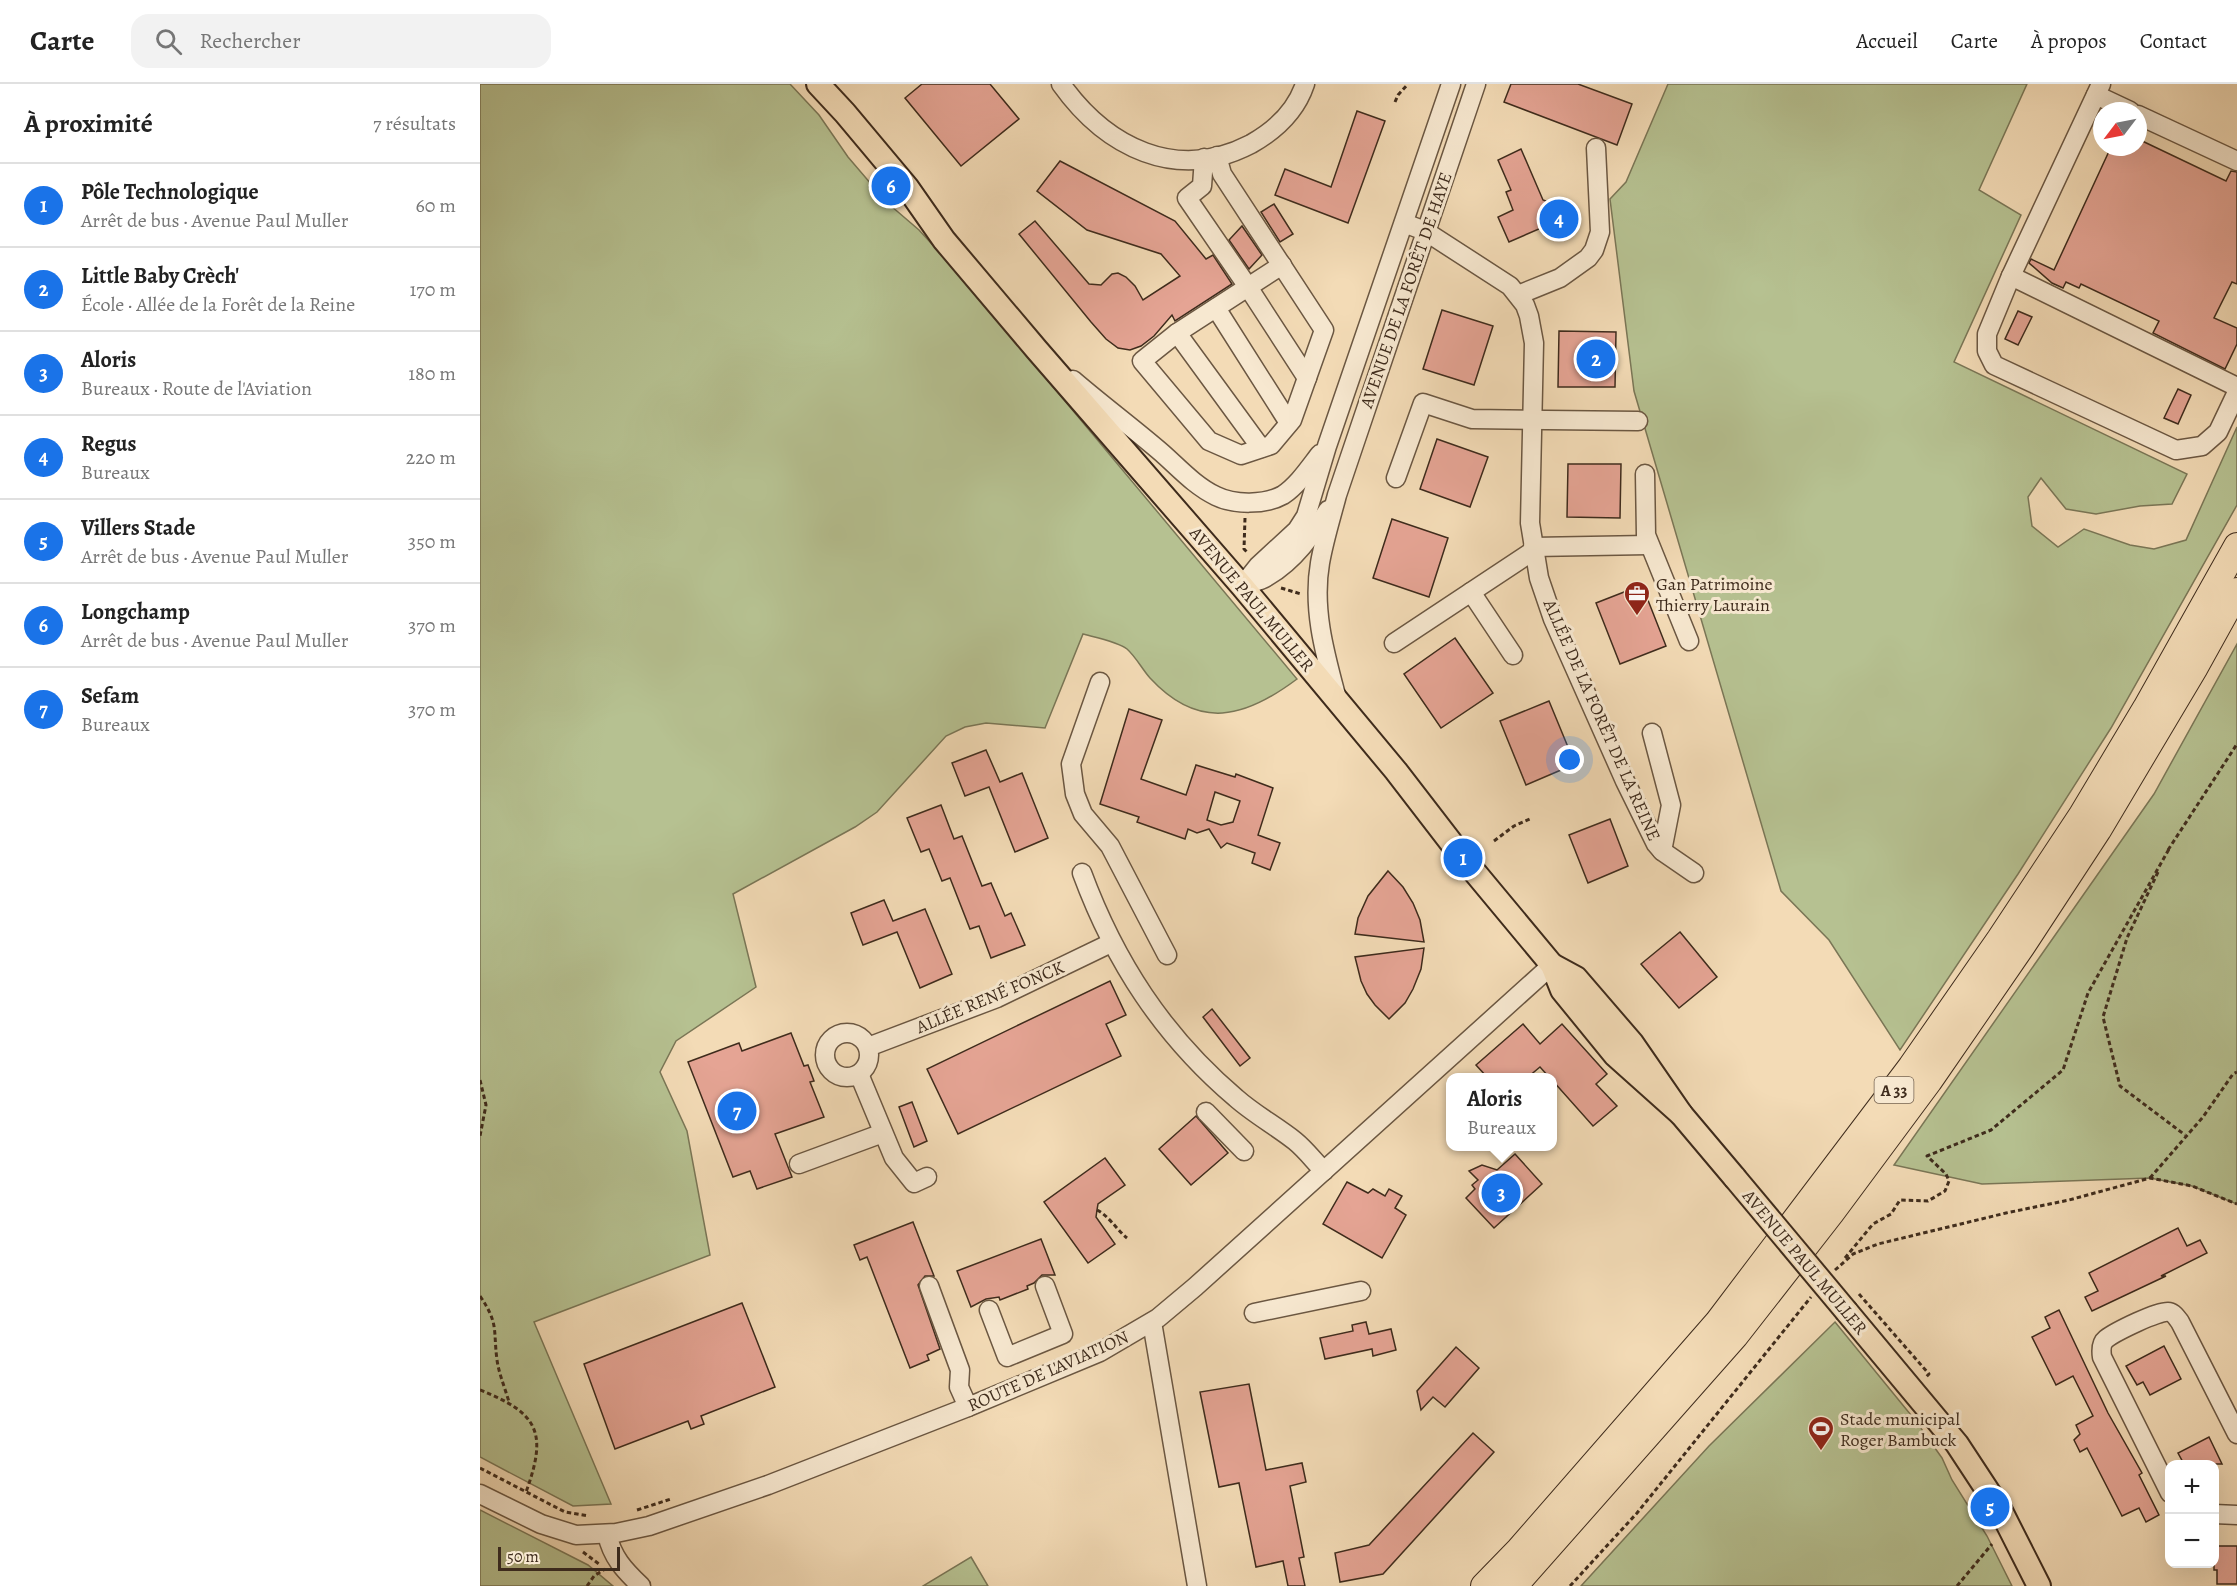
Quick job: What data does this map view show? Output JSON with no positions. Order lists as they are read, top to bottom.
{
  "streets": {
    "highway": ["A 33"],
    "main road": ["AVENUE PAUL MULLER"],
    "street": [
      "AVENUE DE LA FORÊT DE HAYE",
      "ALLÉE DE LA FORÊT DE LA REINE",
      "ALLÉE RENÉ FONCK",
      "ROUTE DE L'AVIATION"
    ]
  },
  "crossings": [
    ["AVENUE DE LA FORÊT DE HAYE", "AVENUE PAUL MULLER"],
    ["AVENUE DE LA FORÊT DE HAYE", "ALLÉE DE LA FORÊT DE LA REINE"],
    ["AVENUE PAUL MULLER", "ROUTE DE L'AVIATION"]
  ],
  "places": {
    "office": ["Gan Patrimoine Thierry Laurain"],
    "sports": ["Stade municipal Roger Bambuck"]
  },
  "scale_bar": "50 m",
  "north": "bottom left",
  "page": {
    "header": "Carte",
    "search": "Rechercher",
    "nav": [
      "Accueil",
      "Carte",
      "À propos",
      "Contact"
    ],
    "heading": ["À proximité", "7 résultats"],
    "list": [
      {
        "mark": "1",
        "name": "Pôle Technologique",
        "note": "Arrêt de bus · Avenue Paul Muller",
        "value": "60 m"
      },
      {
        "mark": "2",
        "name": "Little Baby Crèch'",
        "note": "École · Allée de la Forêt de la Reine",
        "value": "170 m"
      },
      {
        "mark": "3",
        "name": "Aloris",
        "note": "Bureaux · Route de l'Aviation",
        "value": "180 m"
      },
      {
        "mark": "4",
        "name": "Regus",
        "note": "Bureaux",
        "value": "220 m"
      },
      {
        "mark": "5",
        "name": "Villers Stade",
        "note": "Arrêt de bus · Avenue Paul Muller",
        "value": "350 m"
      },
      {
        "mark": "6",
        "name": "Longchamp",
        "note": "Arrêt de bus · Avenue Paul Muller",
        "value": "370 m"
      },
      {
        "mark": "7",
        "name": "Sefam",
        "note": "Bureaux",
        "value": "370 m"
      }
    ],
    "pins": [
      "6",
      "4",
      "2",
      "1",
      "7",
      "3",
      "5"
    ],
    "popup": ["Aloris", "Bureaux"],
    "map_buttons": ["+", "−"],
    "scale": "50 m"
  }
}
